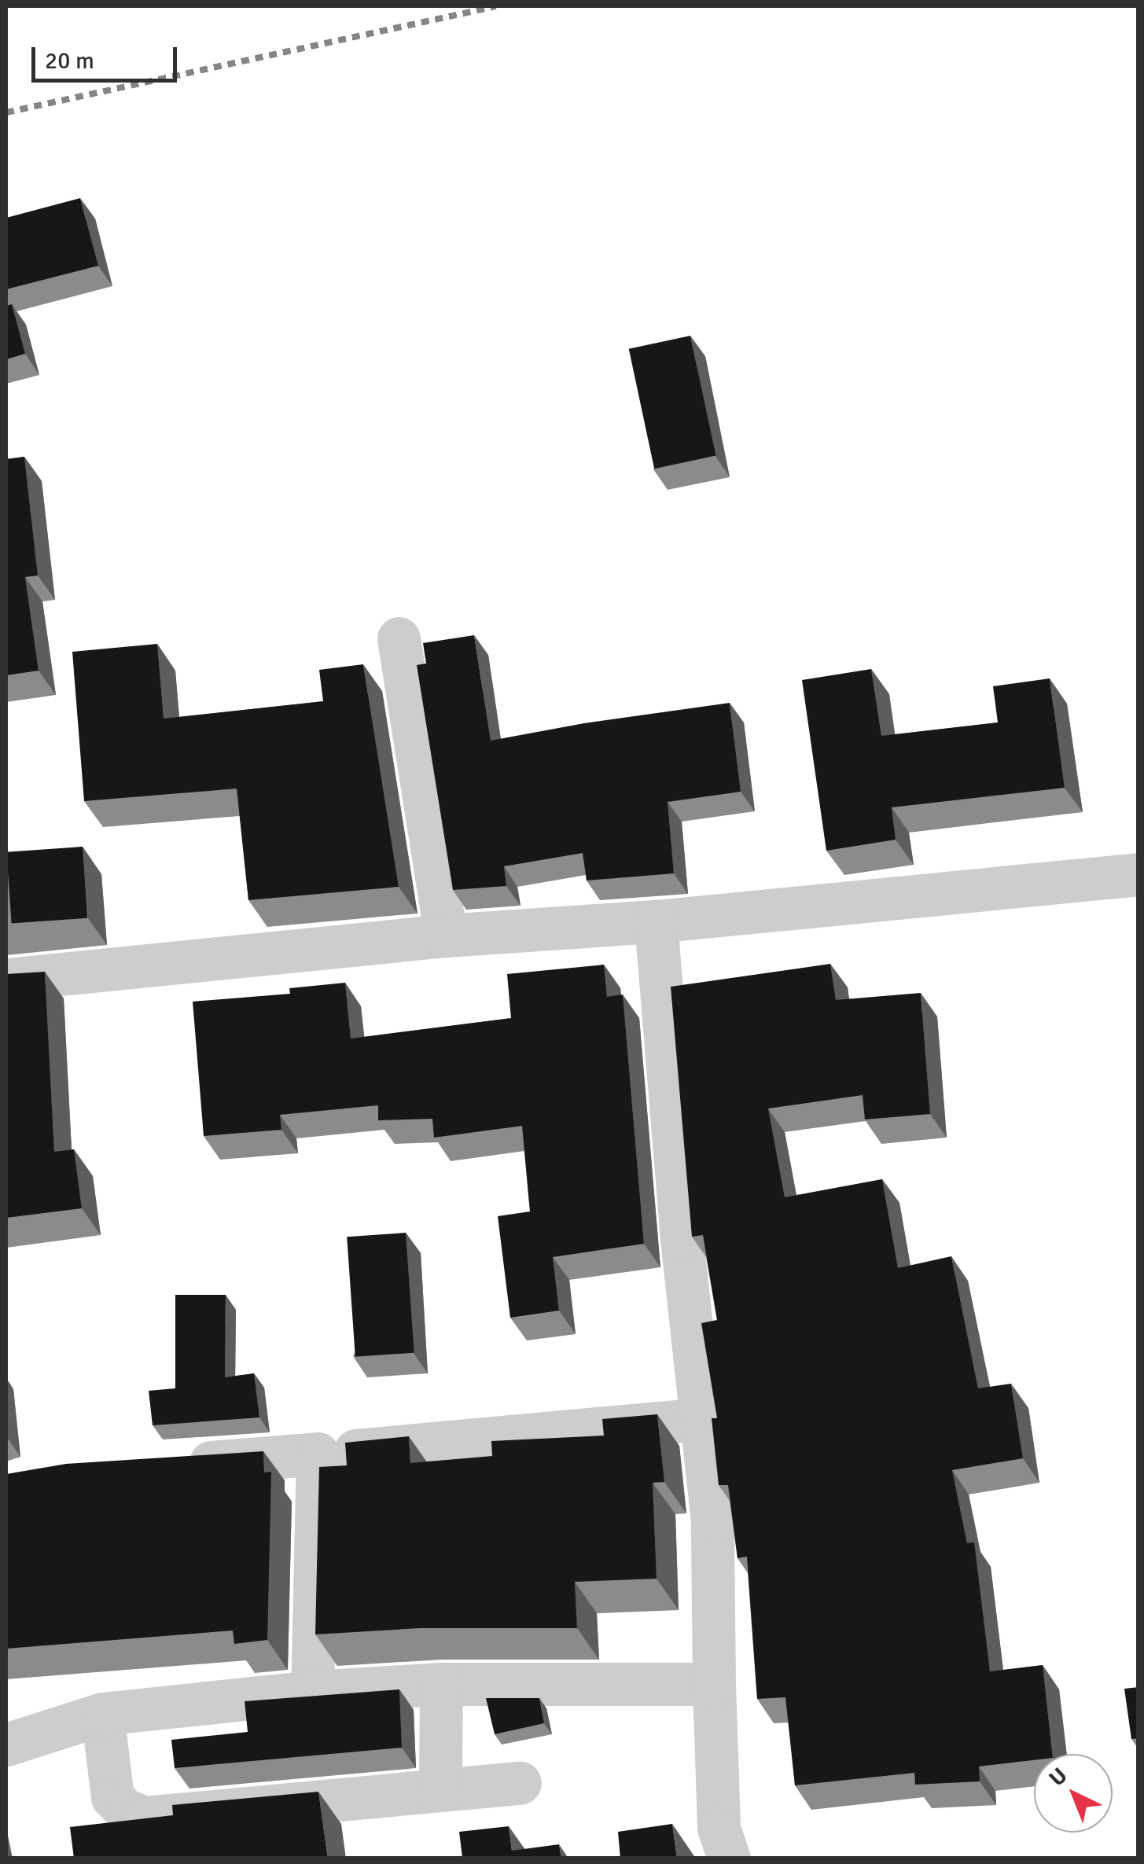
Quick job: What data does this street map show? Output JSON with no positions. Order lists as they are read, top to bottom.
{
  "scale_bar": "20 m",
  "north": "top left"
}
